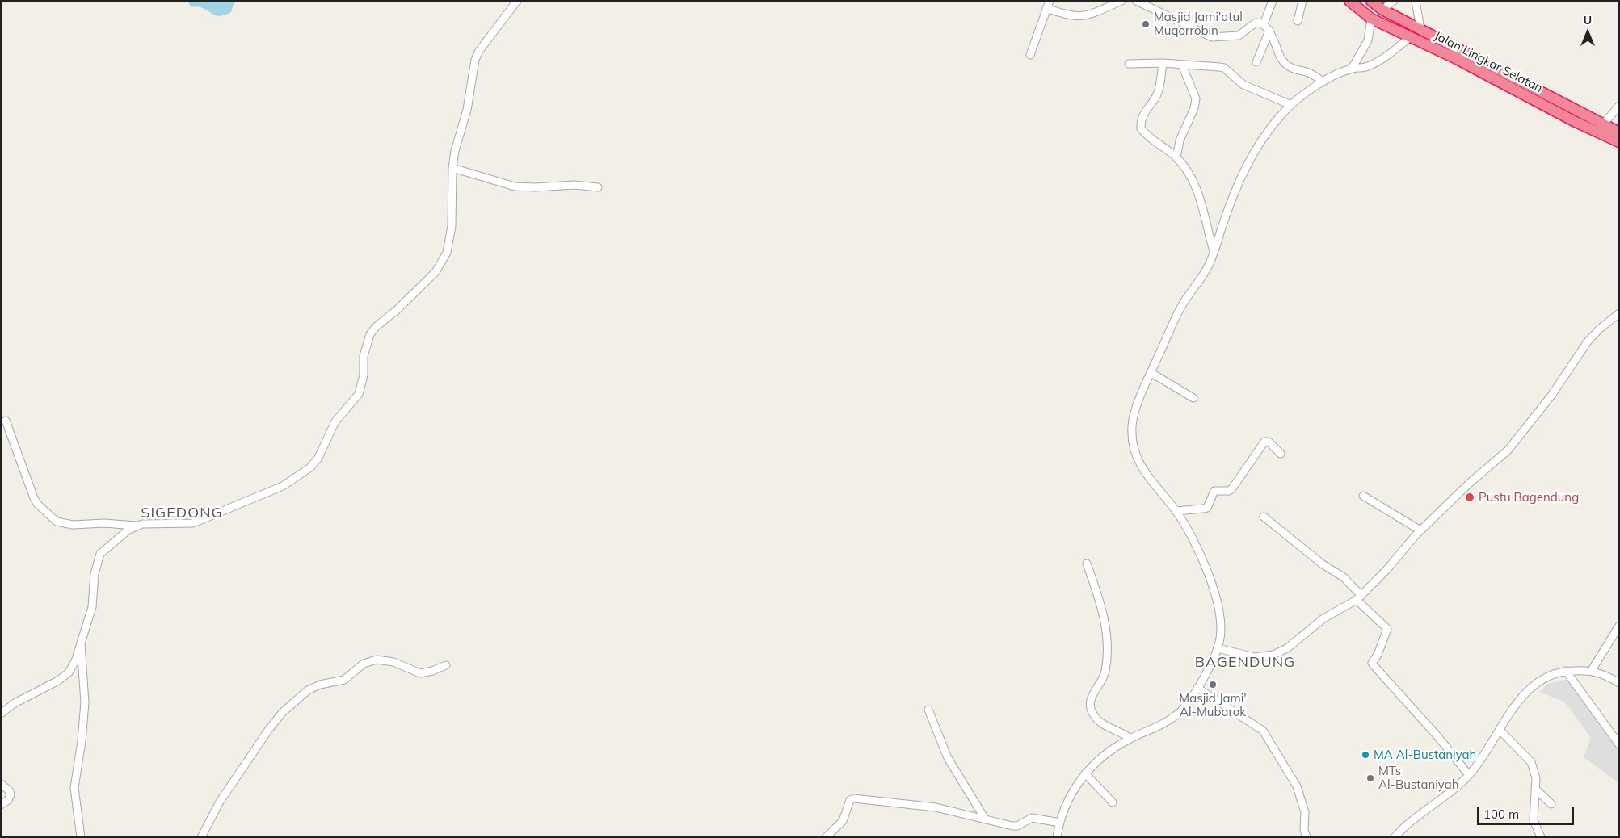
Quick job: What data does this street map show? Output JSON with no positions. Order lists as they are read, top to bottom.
{
  "streets": {
    "highway": ["Jalan Lingkar Selatan"]
  },
  "districts": ["SIGEDONG", "BAGENDUNG"],
  "places": [
    "Masjid Jami'atul Muqorrobin",
    "Pustu Bagendung",
    "Masjid Jami' Al-Mubarok",
    "MA Al-Bustaniyah",
    "MTs Al-Bustaniyah"
  ],
  "scale_bar": "100 m",
  "north": "top"
}
